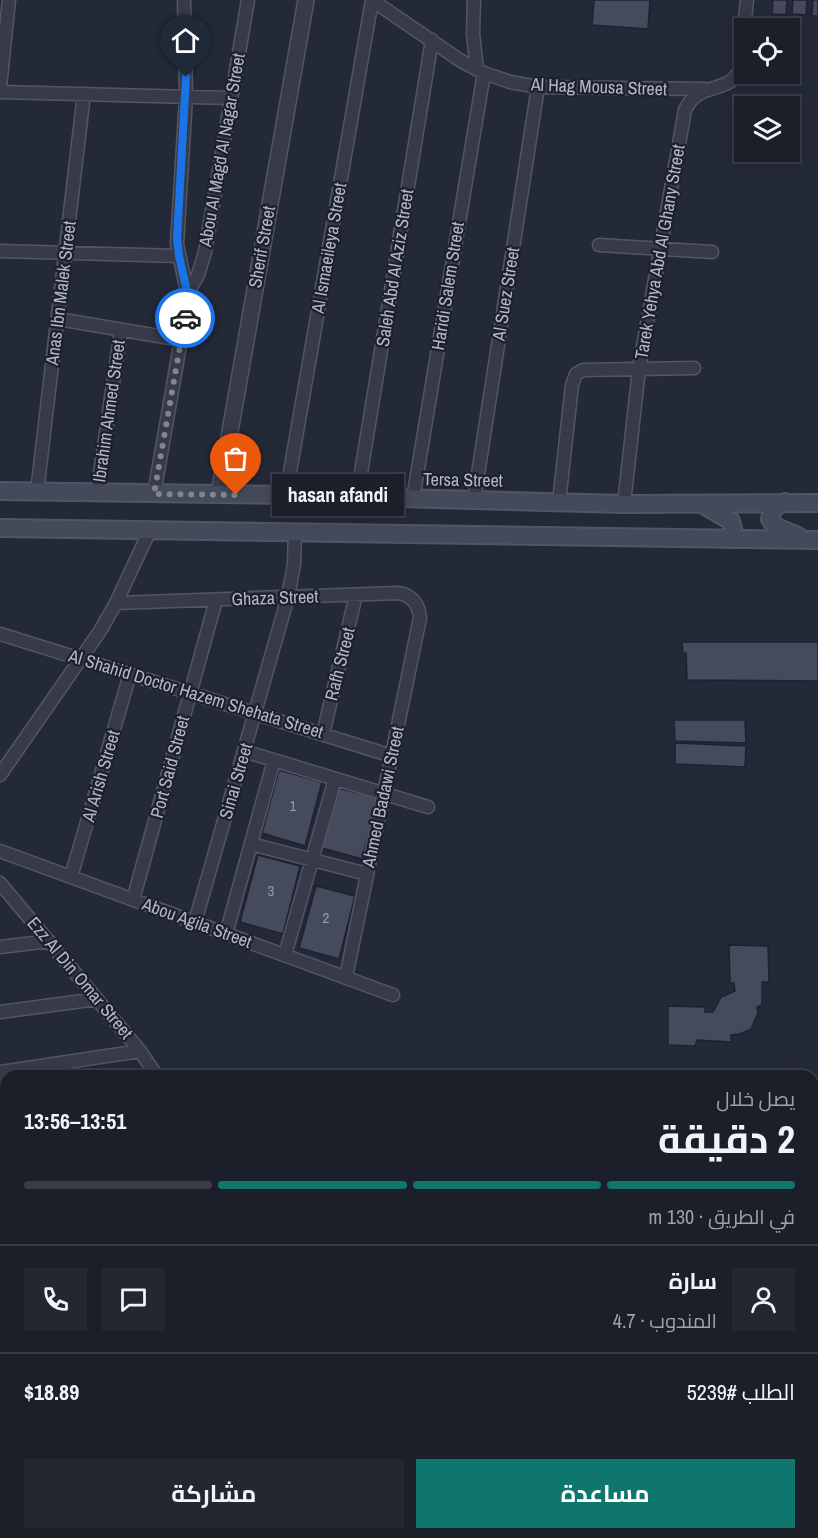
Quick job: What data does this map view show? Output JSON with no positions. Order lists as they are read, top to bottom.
{
  "streets": {
    "main road": ["Tersa Street"],
    "street": [
      "Al Hag Mousa Street",
      "Abou Al Magd Al Nagar Street",
      "Sherif Street",
      "Al Ismaeileya Street",
      "Tarek Yehya Abd Al Ghany Street",
      "Saleh Abd Al Aziz Street",
      "Haridi Salem Street",
      "Anas Ibn Malek Street",
      "Al Suez Street",
      "Ibrahim Ahmed Street",
      "Ghaza Street",
      "Rafh Street",
      "Al Shahid Doctor Hazem Shehata Street",
      "Port Said Street",
      "Al Arish Street",
      "Sinai Street",
      "Ahmed Badawi Street",
      "Abou Agila Street",
      "Ezz Al Din Omar Street"
    ]
  },
  "crossings": [
    ["Al Hag Mousa Street", "Al Ismaeileya Street"],
    ["Al Hag Mousa Street", "Tarek Yehya Abd Al Ghany Street"],
    ["Al Hag Mousa Street", "Saleh Abd Al Aziz Street"],
    ["Al Hag Mousa Street", "Haridi Salem Street"],
    ["Al Hag Mousa Street", "Al Suez Street"],
    ["Sherif Street", "Tersa Street"],
    ["Al Ismaeileya Street", "Tersa Street"],
    ["Tarek Yehya Abd Al Ghany Street", "Tersa Street"],
    ["Saleh Abd Al Aziz Street", "Tersa Street"],
    ["Haridi Salem Street", "Tersa Street"],
    ["Anas Ibn Malek Street", "Tersa Street"],
    ["Al Suez Street", "Tersa Street"],
    ["Ibrahim Ahmed Street", "Tersa Street"],
    ["Ghaza Street", "Rafh Street"],
    ["Ghaza Street", "Port Said Street"],
    ["Ghaza Street", "Sinai Street"],
    ["Ghaza Street", "Ahmed Badawi Street"],
    ["Rafh Street", "Al Shahid Doctor Hazem Shehata Street"],
    ["Al Shahid Doctor Hazem Shehata Street", "Port Said Street"],
    ["Al Shahid Doctor Hazem Shehata Street", "Al Arish Street"],
    ["Al Shahid Doctor Hazem Shehata Street", "Sinai Street"],
    ["Al Shahid Doctor Hazem Shehata Street", "Ahmed Badawi Street"],
    ["Port Said Street", "Abou Agila Street"],
    ["Al Arish Street", "Abou Agila Street"],
    ["Sinai Street", "Abou Agila Street"],
    ["Ahmed Badawi Street", "Abou Agila Street"]
  ],
  "places": ["hasan afandi"],
  "house_numbers": ["1", "3", "2"],
  "page": {
    "bubble": "hasan afandi",
    "heading": ["2 دقيقة", "يصل خلال", "13:51–13:56"],
    "panel": [
      "سارة",
      "المندوب · 4.7",
      "الطلب #5239",
      "$18.89"
    ],
    "bar": "في الطريق · 130 m",
    "buttons": ["مساعدة", "مشاركة"]
  }
}
